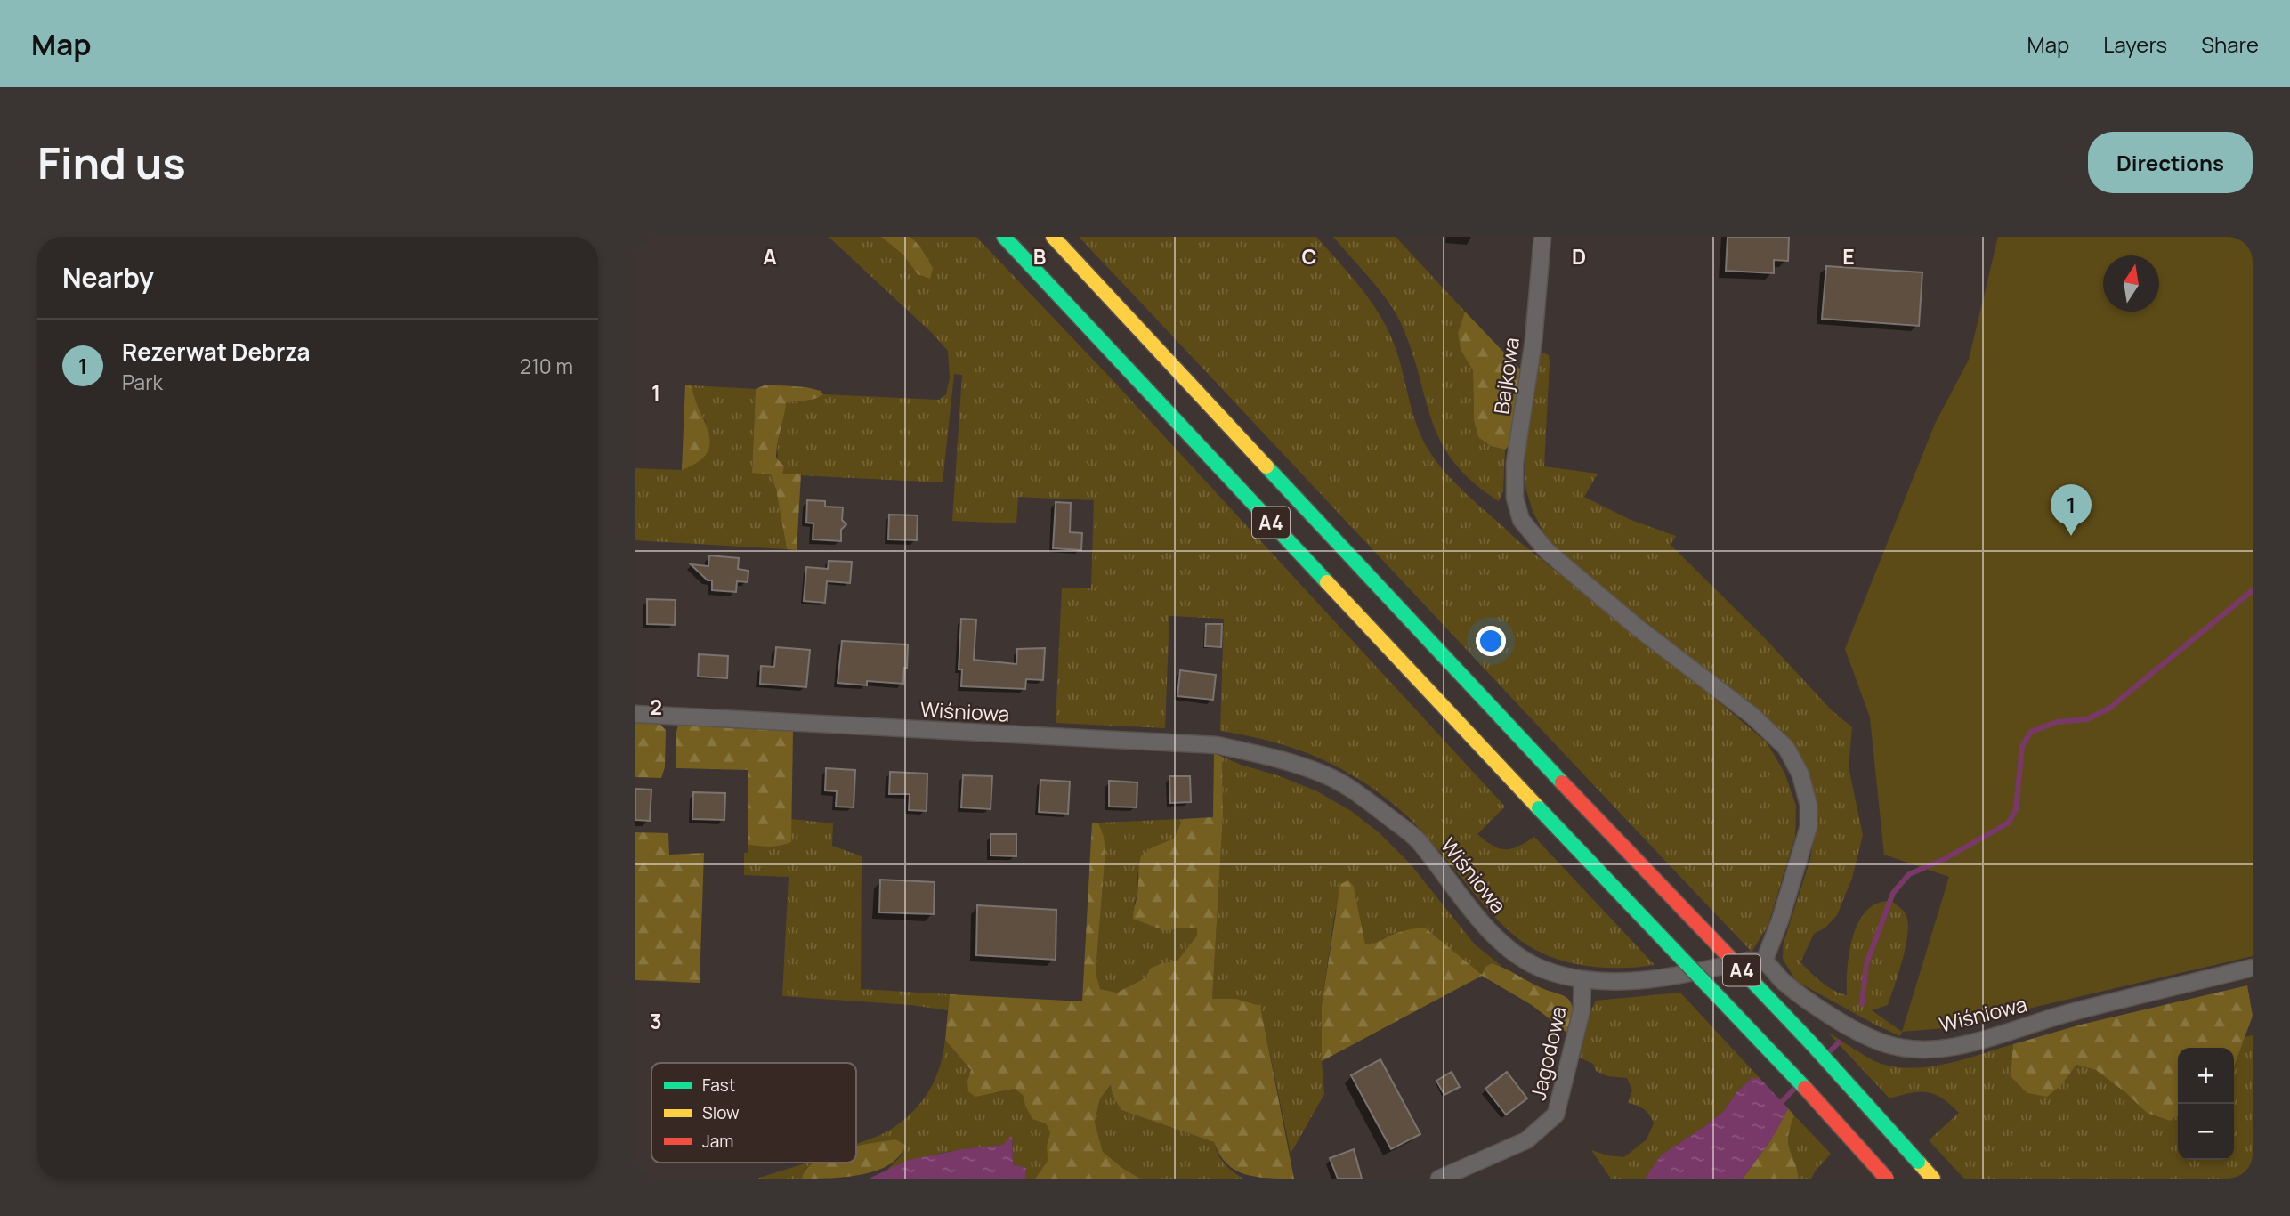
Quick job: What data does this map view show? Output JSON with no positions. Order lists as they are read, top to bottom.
{
  "streets": {
    "highway": ["A4"],
    "street": ["Bajkowa", "Wiśniowa", "Jagodowa"]
  },
  "crossings": [
    ["Bajkowa", "Wiśniowa"],
    ["Wiśniowa", "Jagodowa"]
  ],
  "legend": ["Fast", "Slow", "Jam"],
  "north": "top",
  "page": {
    "header": "Map",
    "nav": ["Map", "Layers", "Share"],
    "buttons": "Directions",
    "title": "Find us",
    "heading": "Nearby",
    "list": [
      {
        "mark": "1",
        "name": "Rezerwat Debrza",
        "note": "Park",
        "value": "210 m"
      }
    ],
    "pins": "1",
    "map_buttons": ["+", "−"]
  },
  "grid": {
    "columns": [
      "A",
      "B",
      "C",
      "D",
      "E"
    ],
    "rows": ["1", "2", "3"]
  }
}
